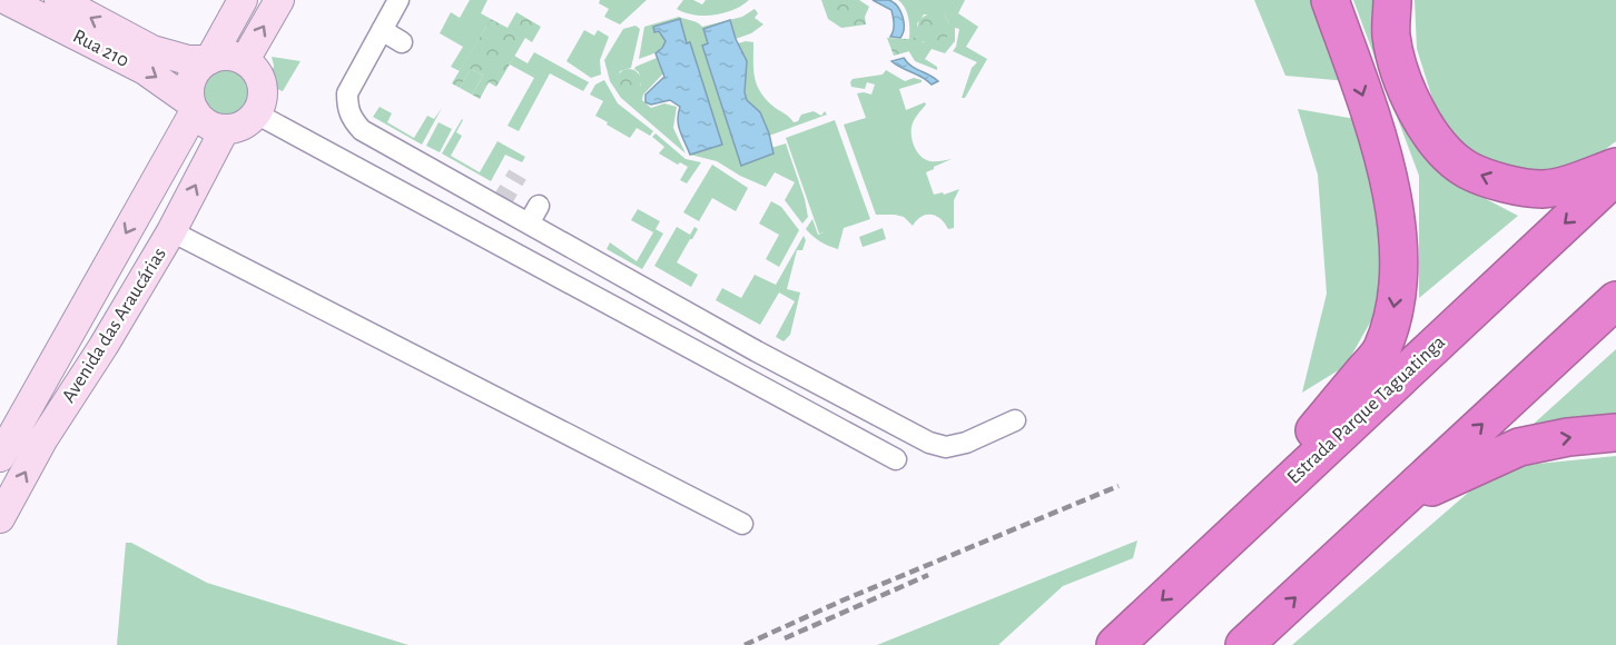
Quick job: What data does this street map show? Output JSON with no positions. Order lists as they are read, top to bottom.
{
  "streets": {
    "highway": ["Estrada Parque Taguatinga"],
    "main road": ["Rua 210", "Avenida das Araucárias"]
  },
  "crossings": [
    ["Rua 210", "Avenida das Araucárias"]
  ]
}
